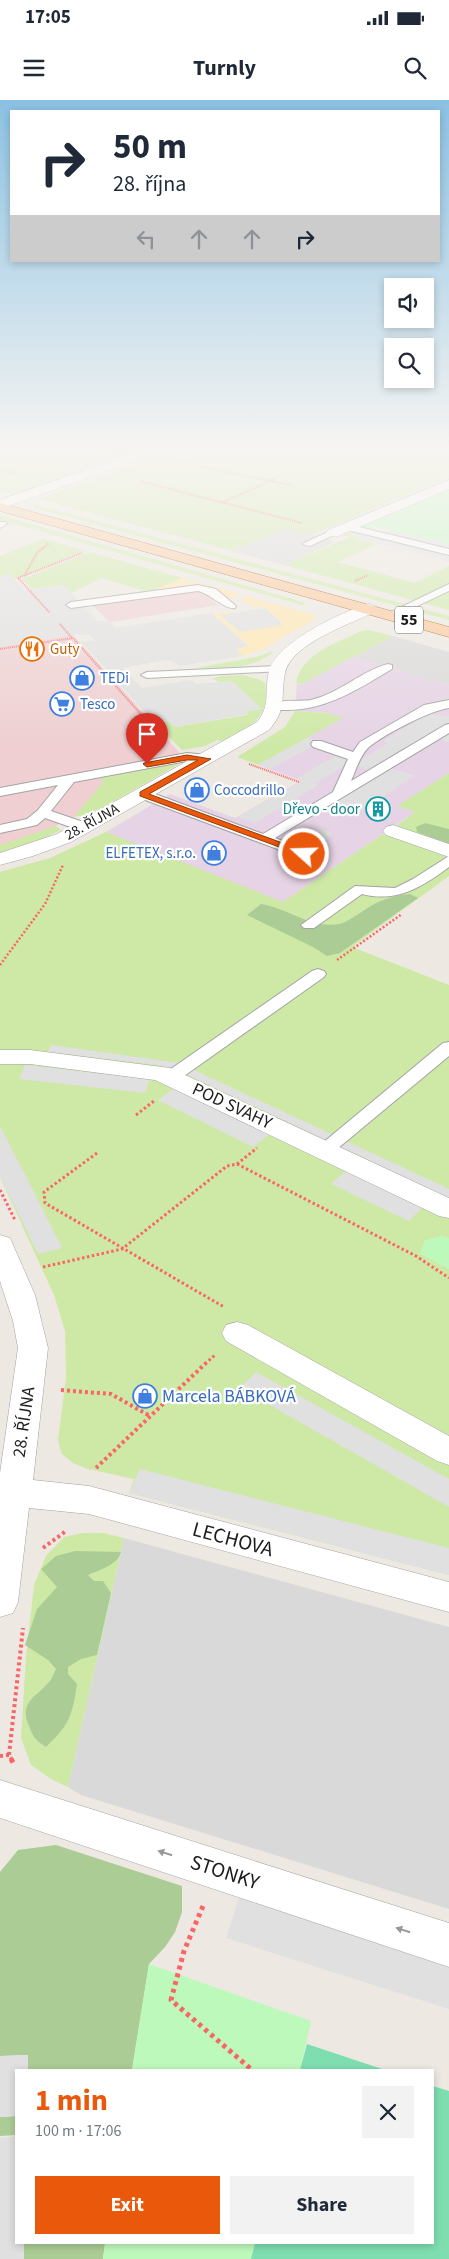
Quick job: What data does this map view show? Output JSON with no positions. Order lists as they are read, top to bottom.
{
  "streets": {
    "main road": ["55"],
    "street": [
      "28. ŘÍJNA",
      "POD SVAHY",
      "LECHOVA",
      "STONKY"
    ]
  },
  "crossings": [
    ["28. ŘÍJNA", "LECHOVA"]
  ],
  "one_way": ["STONKY"],
  "places": {
    "restaurant": ["Guty"],
    "shop": [
      "TEDi",
      "Coccodrillo",
      "ELFETEX, s.r.o.",
      "Marcela BÁBKOVÁ"
    ],
    "supermarket": ["Tesco"],
    "building": ["Dřevo - door"]
  },
  "page": {
    "status": "17:05",
    "header": "Turnly",
    "turn": ["50 m", "28. října"],
    "heading": ["1 min", "100 m · 17:06"],
    "buttons": ["Exit", "Share"]
  }
}
